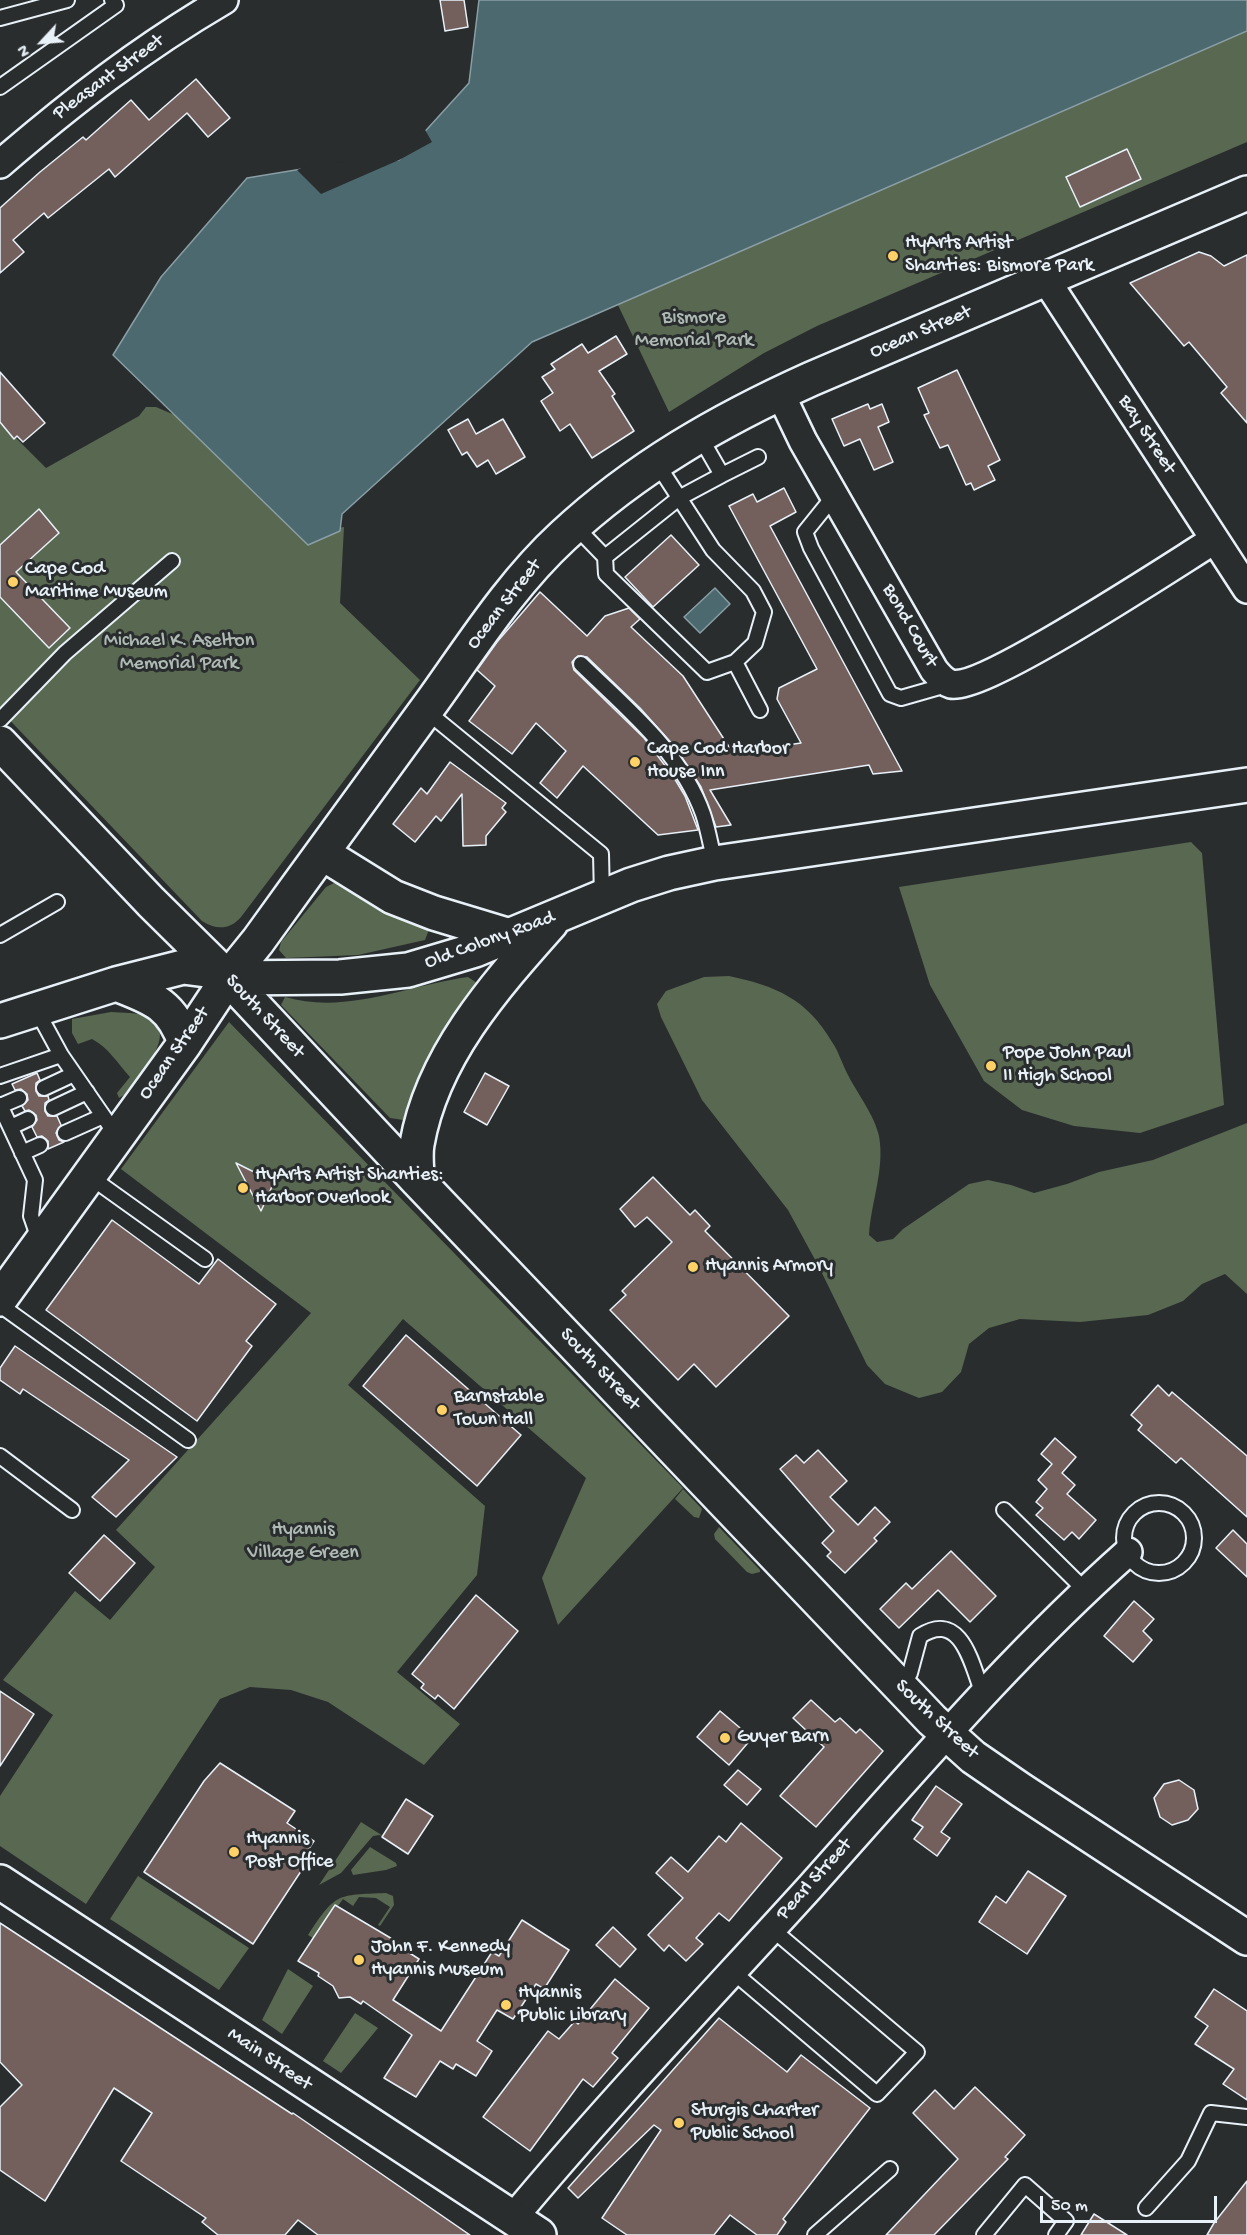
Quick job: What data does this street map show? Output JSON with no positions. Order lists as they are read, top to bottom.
{
  "streets": {
    "main road": [
      "Ocean Street",
      "Old Colony Road",
      "South Street",
      "Main Street"
    ],
    "street": [
      "Pleasant Street",
      "Bay Street",
      "Bond Court",
      "Pearl Street"
    ]
  },
  "crossings": [
    ["Ocean Street", "Bay Street"],
    ["Ocean Street", "Bond Court"],
    ["Ocean Street", "Old Colony Road"],
    ["Ocean Street", "South Street"],
    ["Bay Street", "Bond Court"],
    ["Old Colony Road", "South Street"],
    ["South Street", "Pearl Street"],
    ["Pearl Street", "Main Street"]
  ],
  "parks": ["Bismore Memorial Park", "Michael K. Aselton Memorial Park", "Hyannis Village Green"],
  "places": [
    "HyArts Artist Shanties: Bismore Park",
    "Cape Cod Maritime Museum",
    "Cape Cod Harbor House Inn",
    "Pope John Paul II High School",
    "HyArts Artist Shanties: Harbor Overlook",
    "Hyannis Armory",
    "Barnstable Town Hall",
    "Guyer Barn",
    "Hyannis Post Office",
    "John F. Kennedy Hyannis Museum",
    "Hyannis Public Library",
    "Sturgis Charter Public School"
  ],
  "scale_bar": "50 m",
  "north": "bottom left"
}
